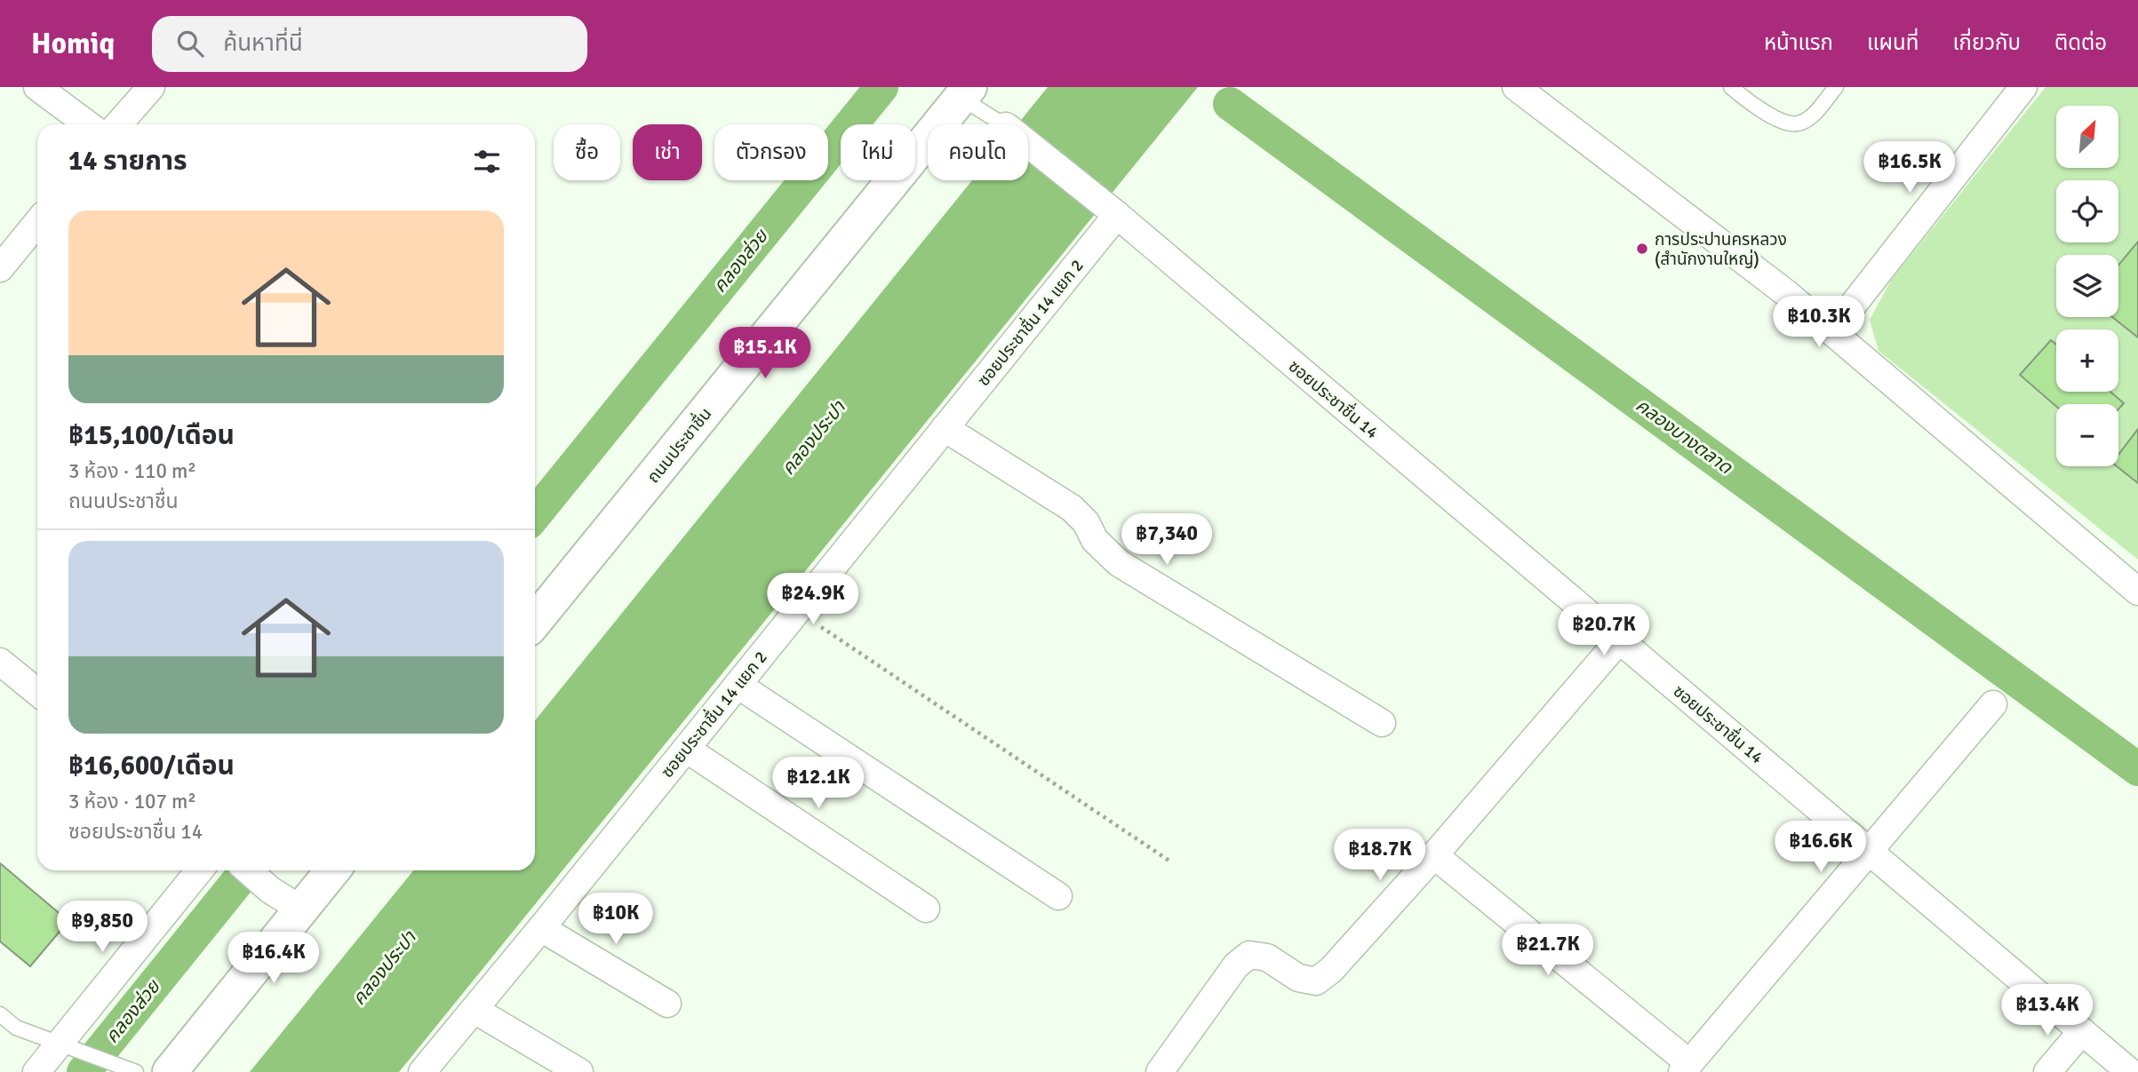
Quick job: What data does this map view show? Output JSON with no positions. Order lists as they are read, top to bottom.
{
  "streets": {
    "main road": ["ถนนประชาชื่น"],
    "street": ["ซอยประชาชื่น 14 แยก 2", "ซอยประชาชื่น 14"]
  },
  "crossings": [
    ["ซอยประชาชื่น 14 แยก 2", "ซอยประชาชื่น 14"]
  ],
  "water": ["คลองส่วย", "คลองบางตลาด", "คลองประปา"],
  "places": ["การประปานครหลวง (สำนักงานใหญ่)"],
  "north": "top right",
  "page": {
    "header": "Homiq",
    "search": "ค้นหาที่นี่",
    "nav": [
      "หน้าแรก",
      "แผนที่",
      "เกี่ยวกับ",
      "ติดต่อ"
    ],
    "map_buttons": ["+", "−"],
    "chip": [
      "ซื้อ",
      "เช่า",
      "ตัวกรอง",
      "ใหม่",
      "คอนโด"
    ],
    "heading": "14 รายการ",
    "price": [
      "฿16.5K",
      "฿10.3K",
      "฿15.1K",
      "฿7,340",
      "฿24.9K",
      "฿20.7K",
      "฿12.1K",
      "฿16.6K",
      "฿18.7K",
      "฿10K",
      "฿9,850",
      "฿21.7K",
      "฿16.4K",
      "฿13.4K"
    ],
    "list": [
      {
        "name": "฿15,100/เดือน",
        "note": "3 ห้อง · 110 m² · ถนนประชาชื่น"
      },
      {
        "name": "฿16,600/เดือน",
        "note": "3 ห้อง · 107 m² · ซอยประชาชื่น 14"
      }
    ]
  }
}
